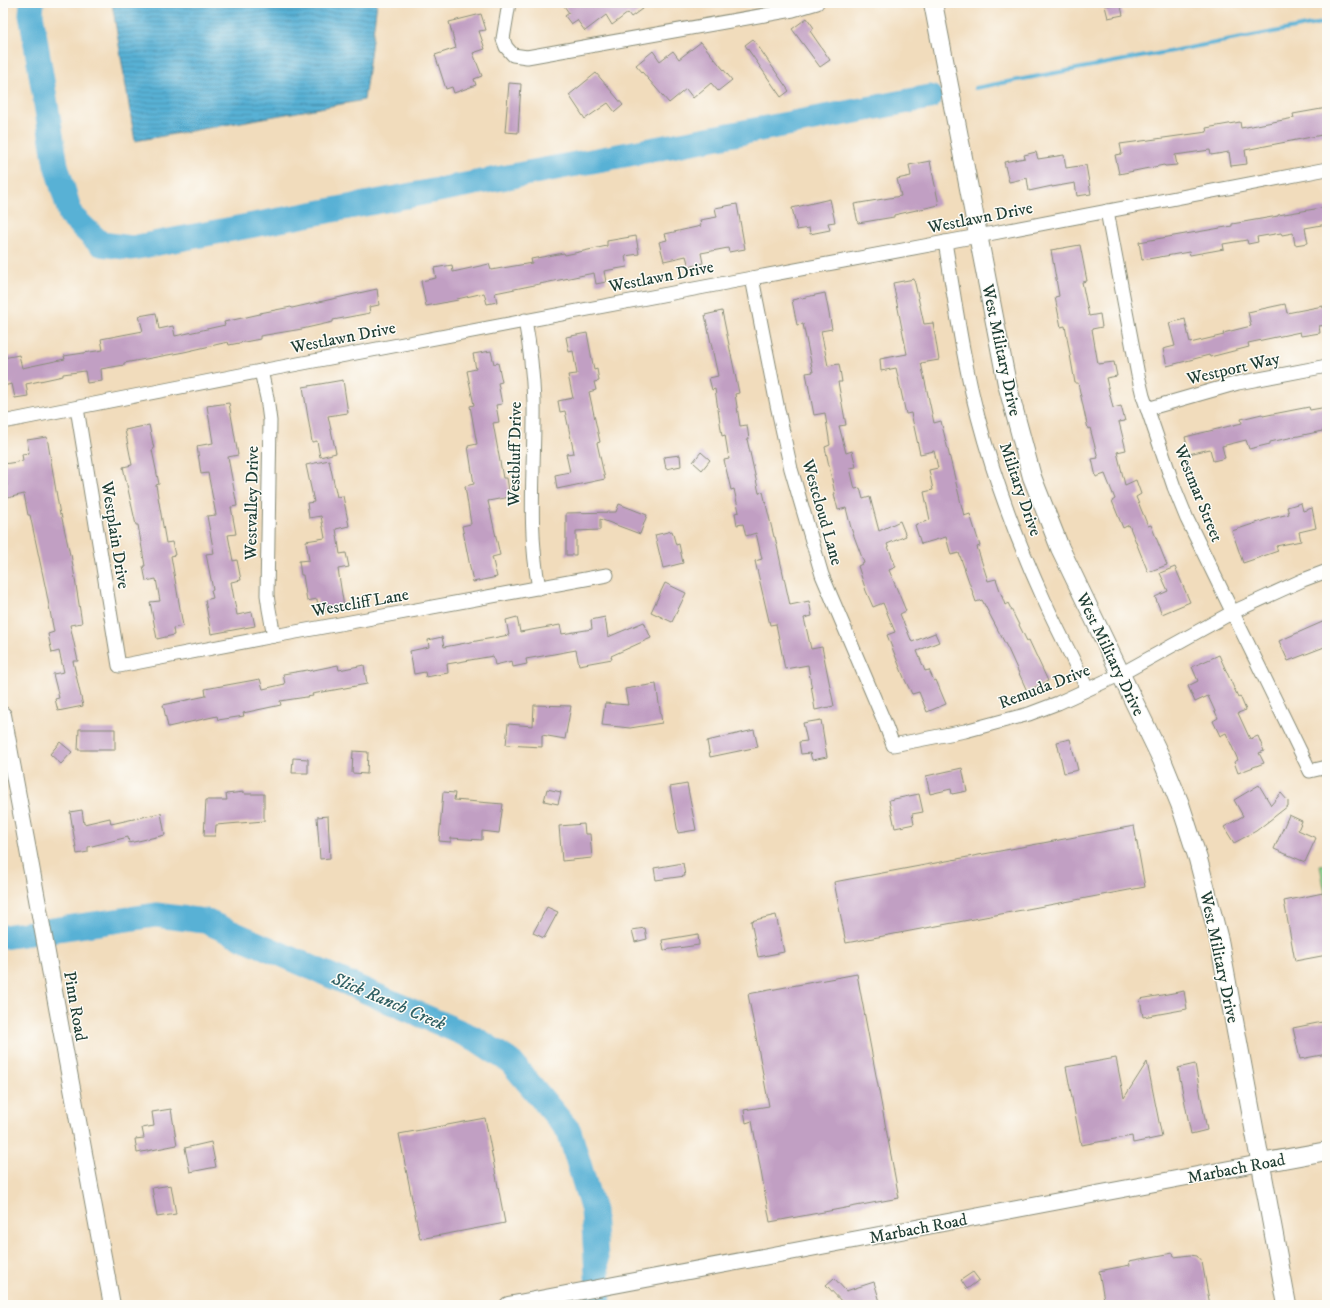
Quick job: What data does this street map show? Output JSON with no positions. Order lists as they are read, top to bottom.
{
  "streets": {
    "main road": ["West Military Drive", "Marbach Road"],
    "street": [
      "Westlawn Drive",
      "Westport Way",
      "Westbluff Drive",
      "Military Drive",
      "Westmar Street",
      "Westvalley Drive",
      "Westcloud Lane",
      "Westplain Drive",
      "Westcliff Lane",
      "Remuda Drive",
      "Pinn Road"
    ]
  },
  "crossings": [
    ["Westlawn Drive", "West Military Drive"],
    ["Westlawn Drive", "Westbluff Drive"],
    ["Westlawn Drive", "Military Drive"],
    ["Westlawn Drive", "Westmar Street"],
    ["Westlawn Drive", "Westvalley Drive"],
    ["Westlawn Drive", "Westcloud Lane"],
    ["Westlawn Drive", "Westplain Drive"],
    ["West Military Drive", "Remuda Drive"],
    ["West Military Drive", "Marbach Road"],
    ["Westport Way", "Westmar Street"],
    ["Westbluff Drive", "Westcliff Lane"],
    ["Military Drive", "Remuda Drive"],
    ["Westmar Street", "Remuda Drive"],
    ["Westvalley Drive", "Westcliff Lane"],
    ["Westcloud Lane", "Remuda Drive"],
    ["Westplain Drive", "Westcliff Lane"]
  ],
  "water": ["Slick Ranch Creek"]
}
